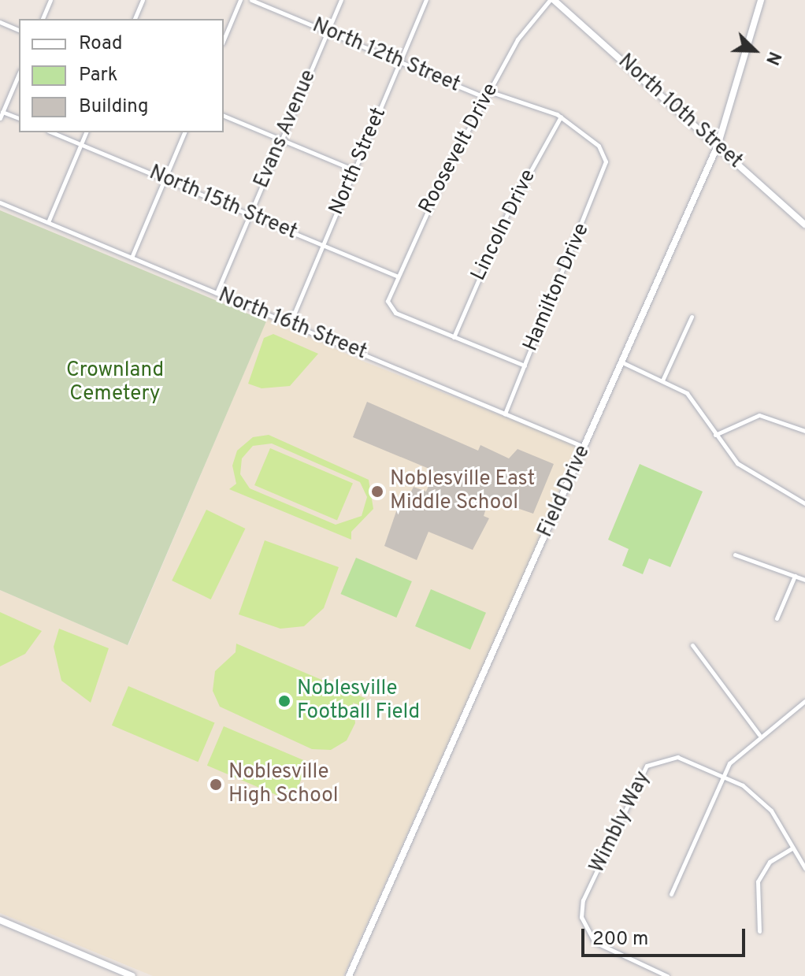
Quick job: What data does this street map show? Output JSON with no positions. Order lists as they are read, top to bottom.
{
  "streets": {
    "street": [
      "North 12th Street",
      "North 10th Street",
      "Evans Avenue",
      "Roosevelt Drive",
      "North Street",
      "North 15th Street",
      "Lincoln Drive",
      "Hamilton Drive",
      "North 16th Street",
      "Field Drive",
      "Wimbly Way"
    ]
  },
  "crossings": [
    ["North 12th Street", "Evans Avenue"],
    ["North 12th Street", "Roosevelt Drive"],
    ["North 12th Street", "North Street"],
    ["North 12th Street", "Lincoln Drive"],
    ["North 12th Street", "Hamilton Drive"],
    ["North 10th Street", "Roosevelt Drive"],
    ["North 10th Street", "Field Drive"],
    ["Evans Avenue", "North 15th Street"],
    ["Evans Avenue", "North 16th Street"],
    ["Roosevelt Drive", "North 15th Street"],
    ["Roosevelt Drive", "Lincoln Drive"],
    ["North Street", "North 15th Street"],
    ["North Street", "North 16th Street"],
    ["Hamilton Drive", "North 16th Street"],
    ["North 16th Street", "Field Drive"]
  ],
  "parks": ["Crownland Cemetery"],
  "places": ["Noblesville East Middle School", "Noblesville Football Field", "Noblesville High School"],
  "legend": ["Road", "Park", "Building"],
  "scale_bar": "200 m",
  "north": "bottom right"
}
